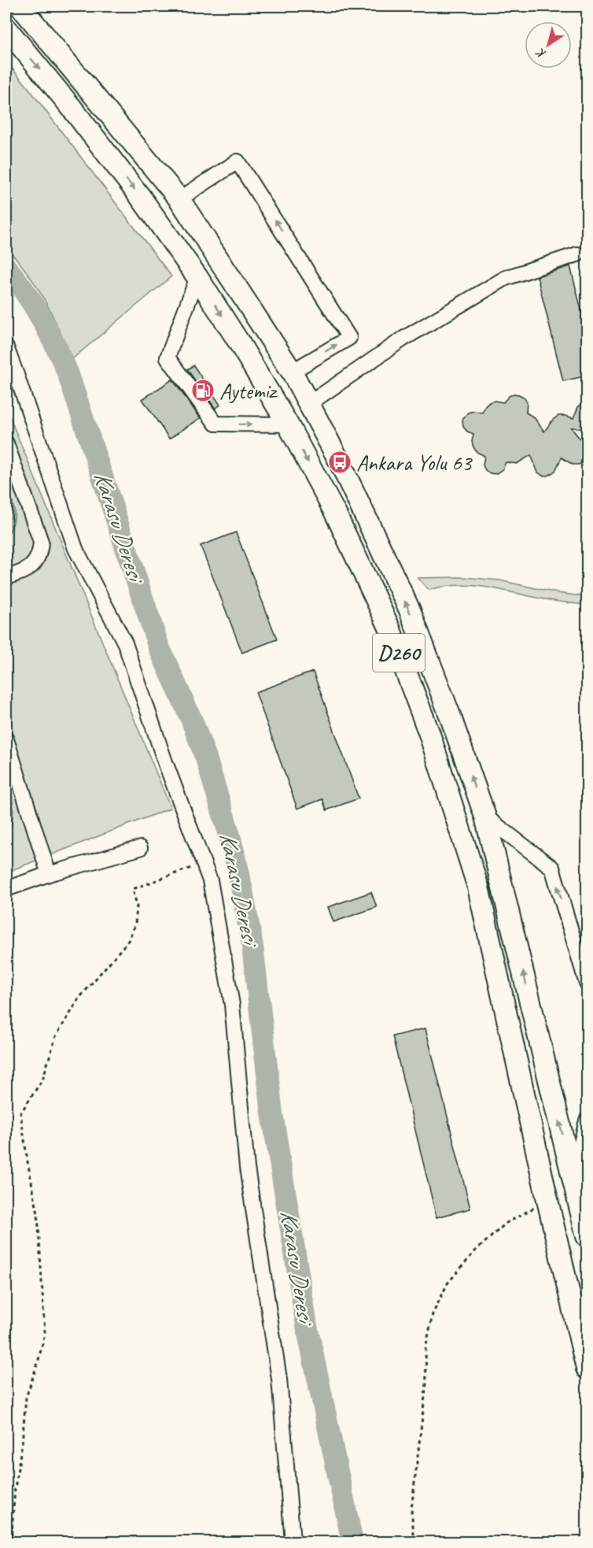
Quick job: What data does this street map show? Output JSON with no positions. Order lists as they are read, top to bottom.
{
  "streets": {
    "highway": ["D260"]
  },
  "water": ["Karasu Deresi"],
  "places": {
    "fuel station": ["Aytemiz"],
    "bus stop": ["Ankara Yolu 63"]
  },
  "north": "bottom left"
}
